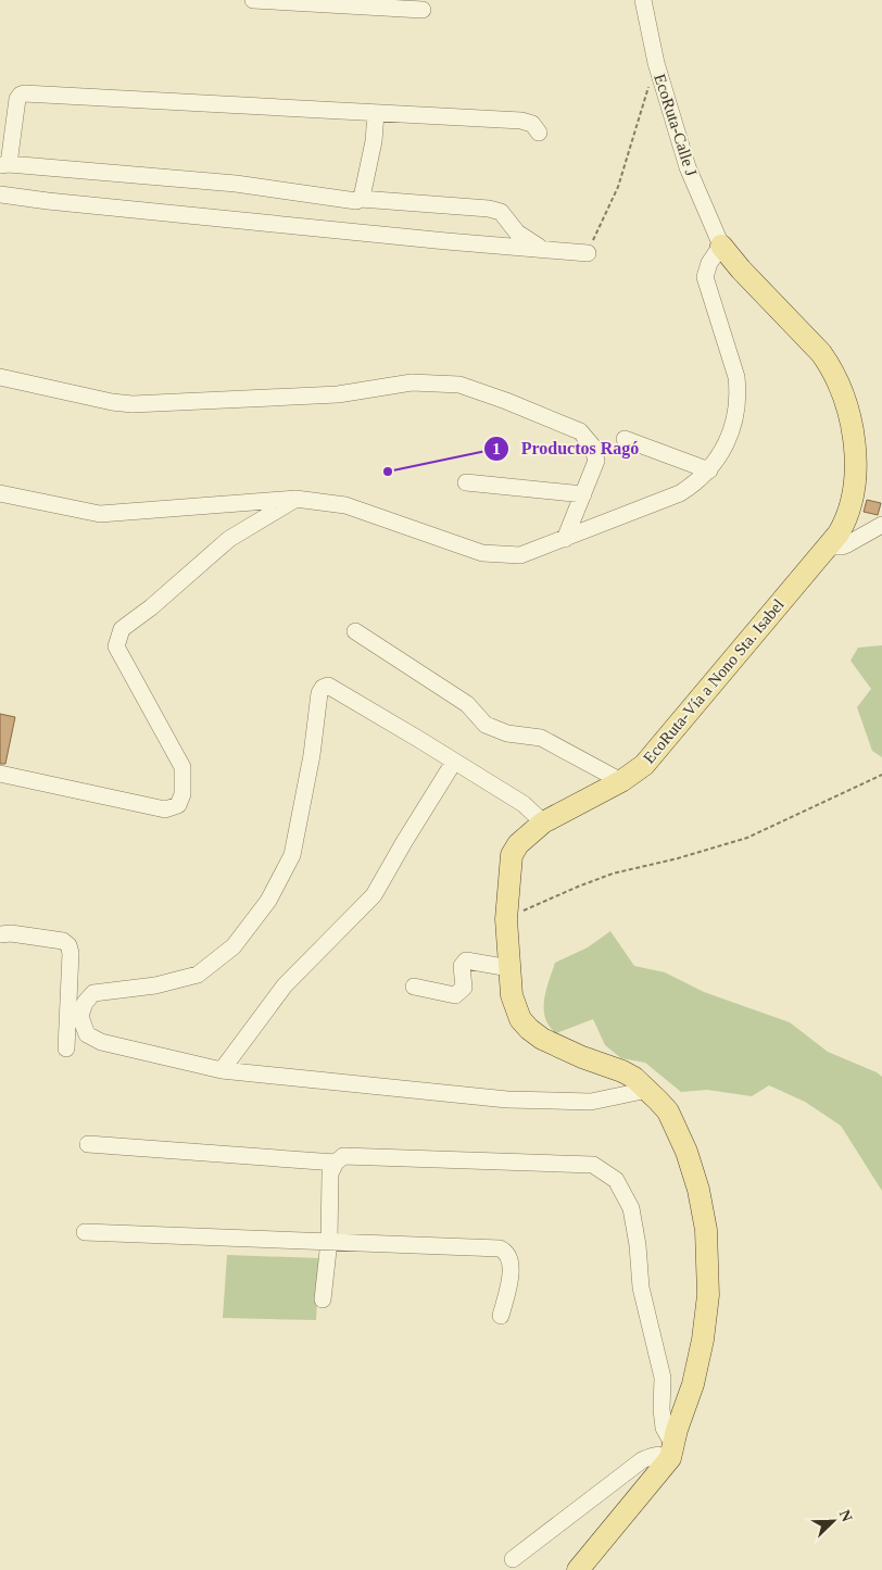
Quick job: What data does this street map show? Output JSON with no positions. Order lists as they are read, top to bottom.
{
  "streets": {
    "main road": ["EcoRuta-Vía a Nono Sta. Isabel"],
    "street": ["EcoRuta-Calle J"]
  },
  "crossings": [
    ["EcoRuta-Calle J", "EcoRuta-Vía a Nono Sta. Isabel"]
  ],
  "places": ["Productos Ragó"],
  "north": "top right"
}
